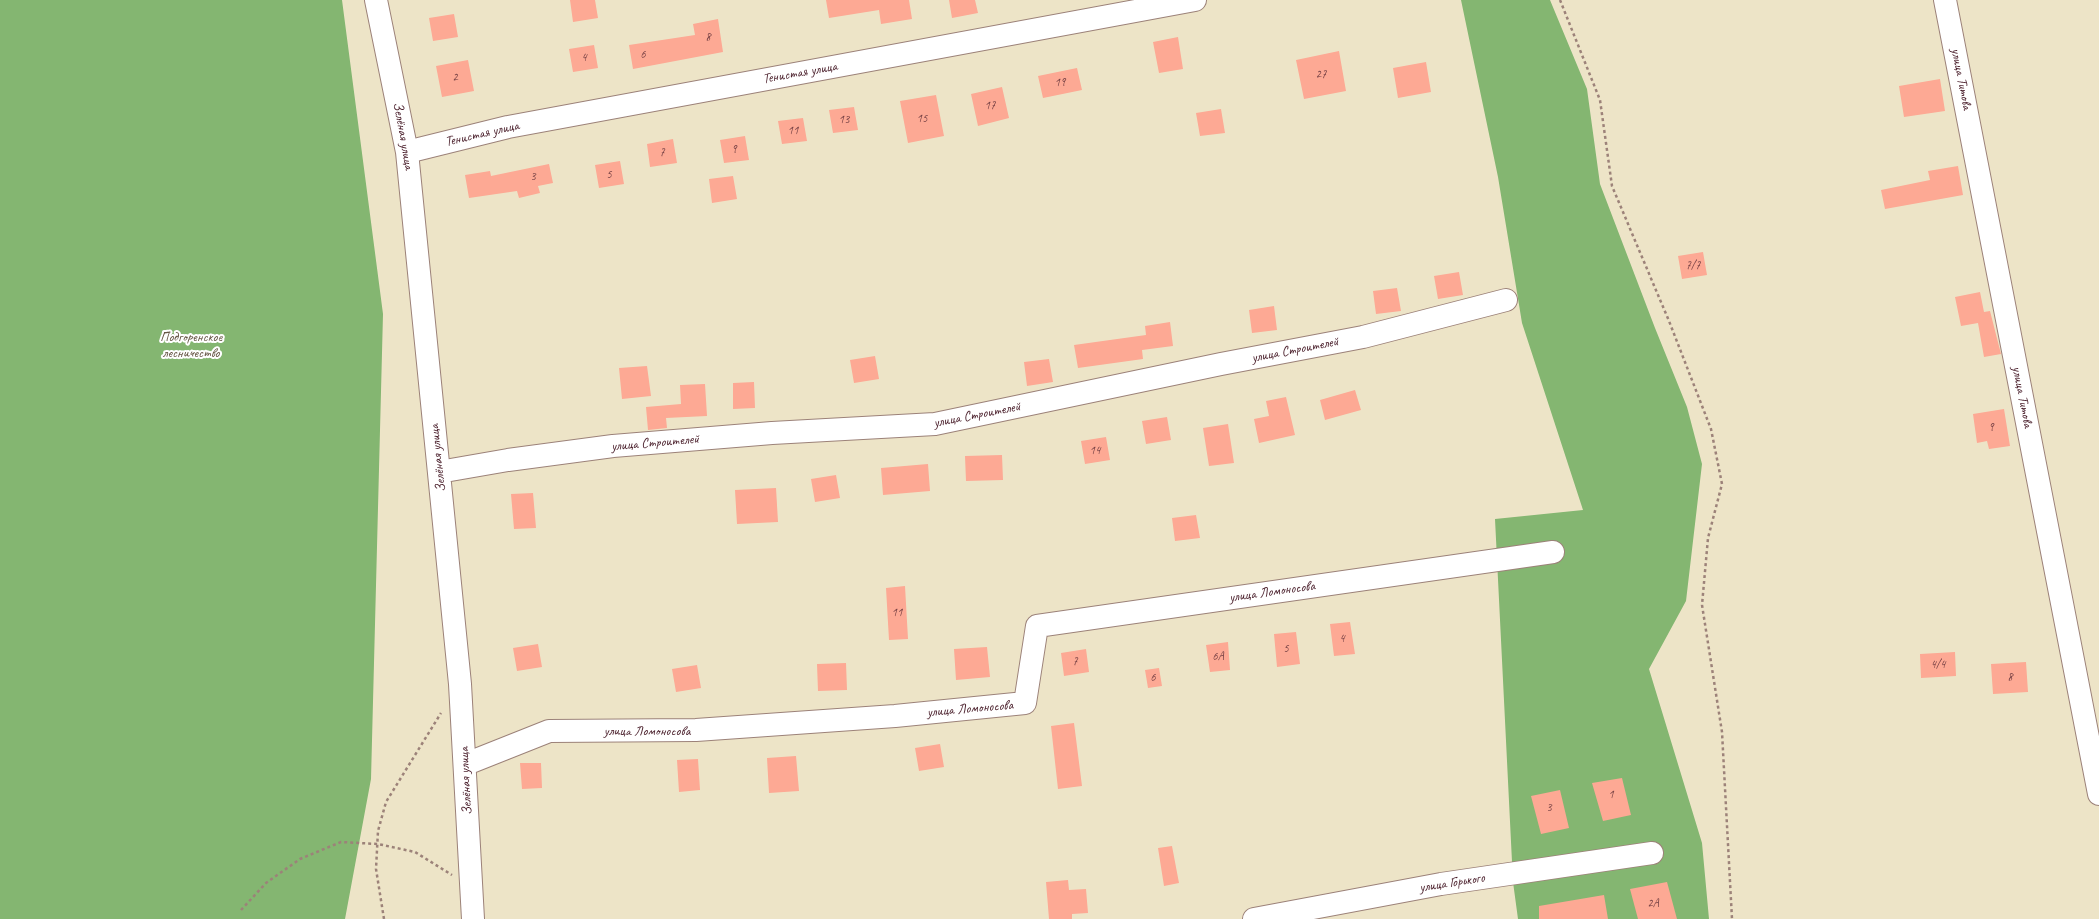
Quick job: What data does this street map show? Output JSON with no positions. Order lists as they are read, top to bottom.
{
  "streets": {
    "street": [
      "Тенистая улица",
      "улица Титова",
      "Зелёная улица",
      "улица Строителей",
      "улица Ломоносова",
      "улица Горького"
    ]
  },
  "crossings": [
    ["Тенистая улица", "Зелёная улица"],
    ["Зелёная улица", "улица Строителей"],
    ["Зелёная улица", "улица Ломоносова"]
  ],
  "parks": ["Подгоренское лесничество"],
  "house_numbers": [
    "8",
    "6",
    "4",
    "27",
    "2",
    "19",
    "17",
    "15",
    "13",
    "11",
    "9",
    "7",
    "5",
    "3",
    "7/7",
    "9",
    "14",
    "11",
    "4",
    "5",
    "6А",
    "7",
    "4/4",
    "6",
    "8",
    "1",
    "3",
    "2А"
  ]
}
